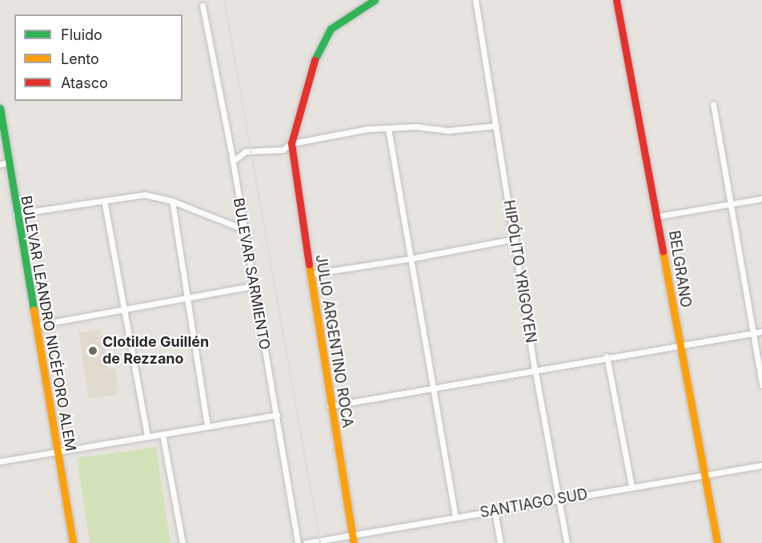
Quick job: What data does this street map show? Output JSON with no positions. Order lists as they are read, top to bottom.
{
  "streets": {
    "street": [
      "BELGRANO",
      "HIPÓLITO YRIGOYEN",
      "BULEVAR SARMIENTO",
      "BULEVAR LEANDRO NICÉFORO ALEM",
      "JULIO ARGENTINO ROCA",
      "SANTIAGO SUD"
    ]
  },
  "crossings": [
    ["BELGRANO", "SANTIAGO SUD"],
    ["HIPÓLITO YRIGOYEN", "SANTIAGO SUD"],
    ["JULIO ARGENTINO ROCA", "SANTIAGO SUD"]
  ],
  "places": ["Clotilde Guillén de Rezzano"],
  "legend": ["Fluido", "Lento", "Atasco"]
}
